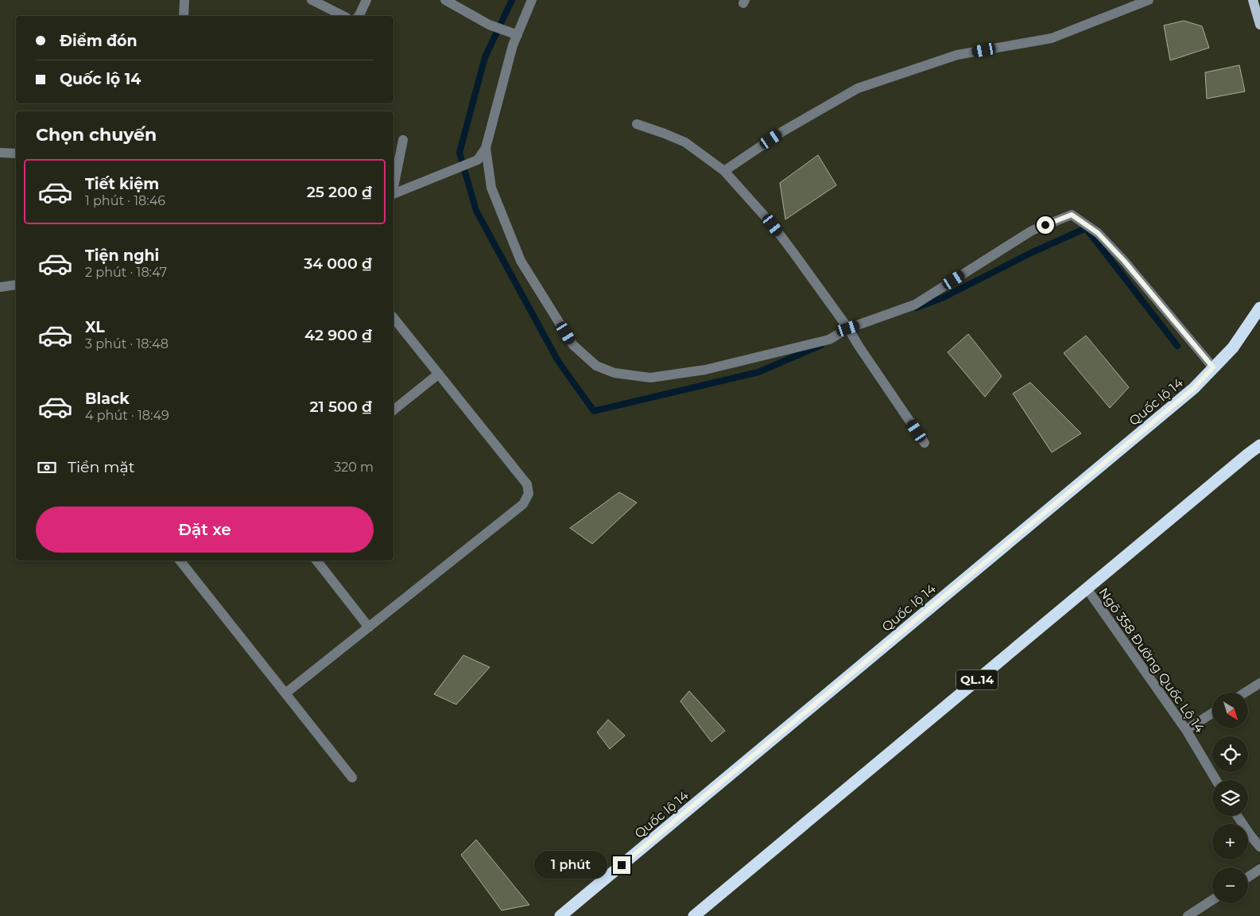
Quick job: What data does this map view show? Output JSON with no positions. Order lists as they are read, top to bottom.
{
  "streets": {
    "highway": ["Quốc lộ 14", "QL.14"],
    "street": ["Ngõ 358 Đường Quốc Lộ 14"]
  },
  "crossings": [
    ["Ngõ 358 Đường Quốc Lộ 14", "QL.14"]
  ],
  "north": "bottom right",
  "page": {
    "banner": ["Điểm đón", "Quốc lộ 14"],
    "heading": "Chọn chuyến",
    "list": [
      {
        "name": "Tiết kiệm",
        "note": "1 phút · 18:46",
        "value": "25 200 ₫"
      },
      {
        "name": "Tiện nghi",
        "note": "2 phút · 18:47",
        "value": "34 000 ₫"
      },
      {
        "name": "XL",
        "note": "3 phút · 18:48",
        "value": "42 900 ₫"
      },
      {
        "name": "Black",
        "note": "4 phút · 18:49",
        "value": "21 500 ₫"
      }
    ],
    "pay": ["Tiền mặt", "320 m"],
    "buttons": "Đặt xe",
    "map_buttons": ["+", "−"],
    "bubble": "1 phút"
  }
}
